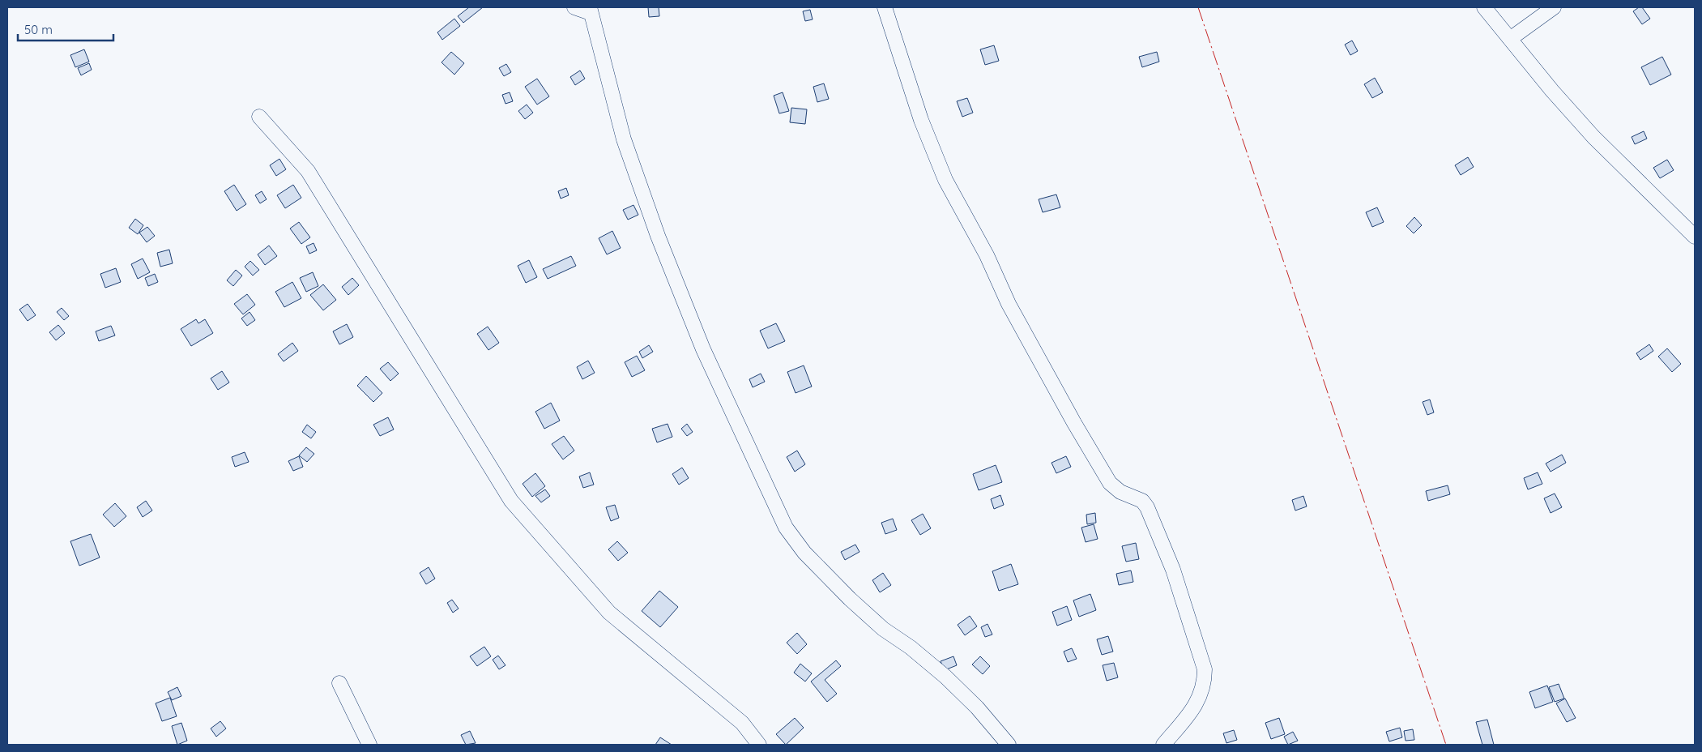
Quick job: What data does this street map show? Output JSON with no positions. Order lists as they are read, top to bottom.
{
  "scale_bar": "50 m"
}
